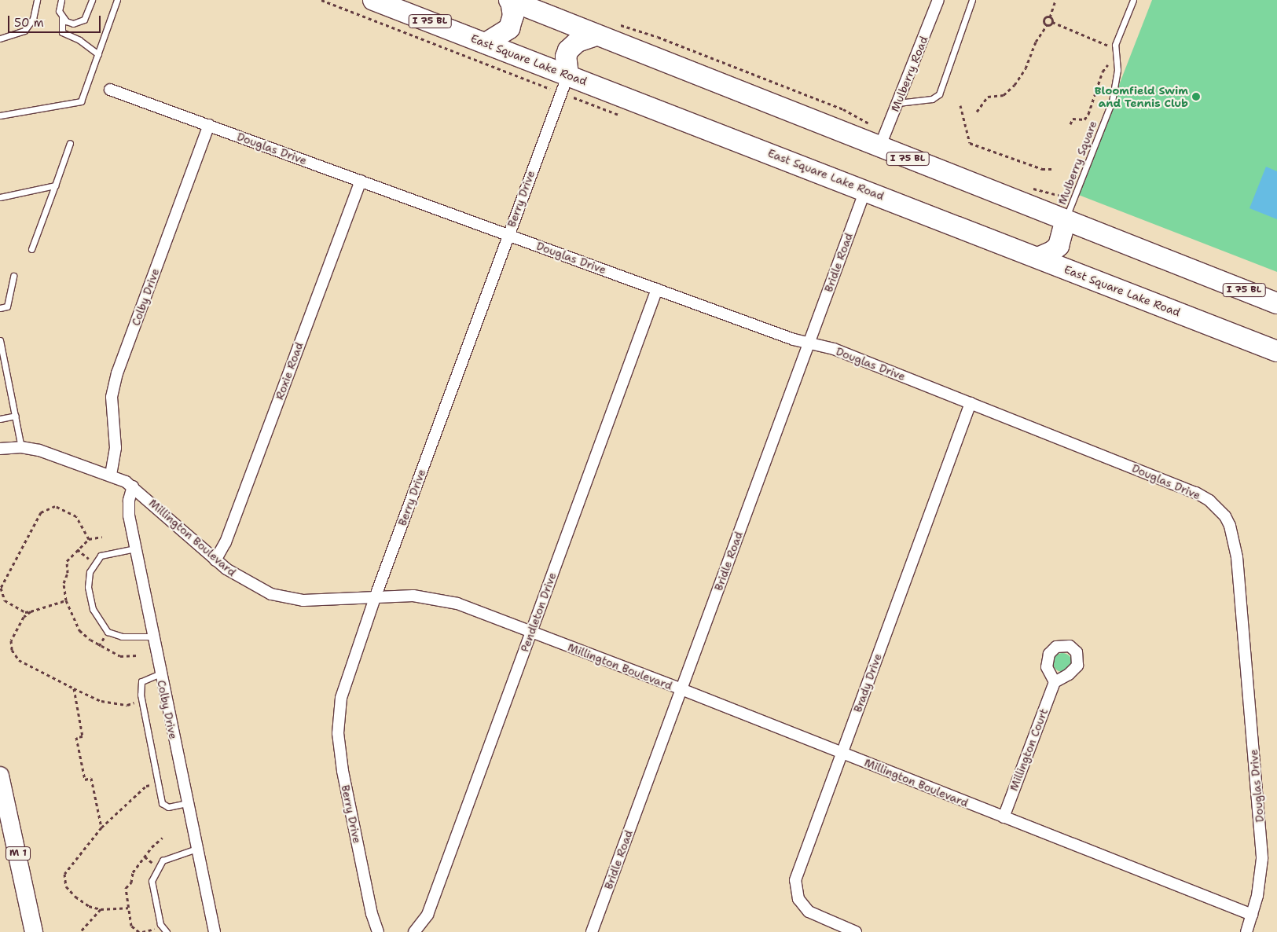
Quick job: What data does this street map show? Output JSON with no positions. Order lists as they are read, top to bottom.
{
  "streets": {
    "highway": ["I 75 BL", "East Square Lake Road"],
    "main road": ["M 1"],
    "street": [
      "Mulberry Road",
      "Douglas Drive",
      "Berry Drive",
      "Bridle Road",
      "Colby Drive",
      "Roxie Road",
      "Millington Boulevard",
      "Pendleton Drive",
      "Brady Drive",
      "Millington Court"
    ],
    "lane": ["Mulberry Square"]
  },
  "crossings": [
    ["I 75 BL", "Mulberry Road"],
    ["I 75 BL", "Mulberry Square"],
    ["East Square Lake Road", "Berry Drive"],
    ["East Square Lake Road", "Bridle Road"],
    ["Douglas Drive", "Berry Drive"],
    ["Douglas Drive", "Bridle Road"],
    ["Douglas Drive", "Colby Drive"],
    ["Douglas Drive", "Roxie Road"],
    ["Douglas Drive", "Millington Boulevard"],
    ["Douglas Drive", "Pendleton Drive"],
    ["Douglas Drive", "Brady Drive"],
    ["Berry Drive", "Millington Boulevard"],
    ["Bridle Road", "Millington Boulevard"],
    ["Colby Drive", "Millington Boulevard"],
    ["Roxie Road", "Millington Boulevard"],
    ["Millington Boulevard", "Pendleton Drive"],
    ["Millington Boulevard", "Brady Drive"],
    ["Millington Boulevard", "Millington Court"]
  ],
  "places": ["Bloomfield Swim and Tennis Club"],
  "scale_bar": "50 m"
}
